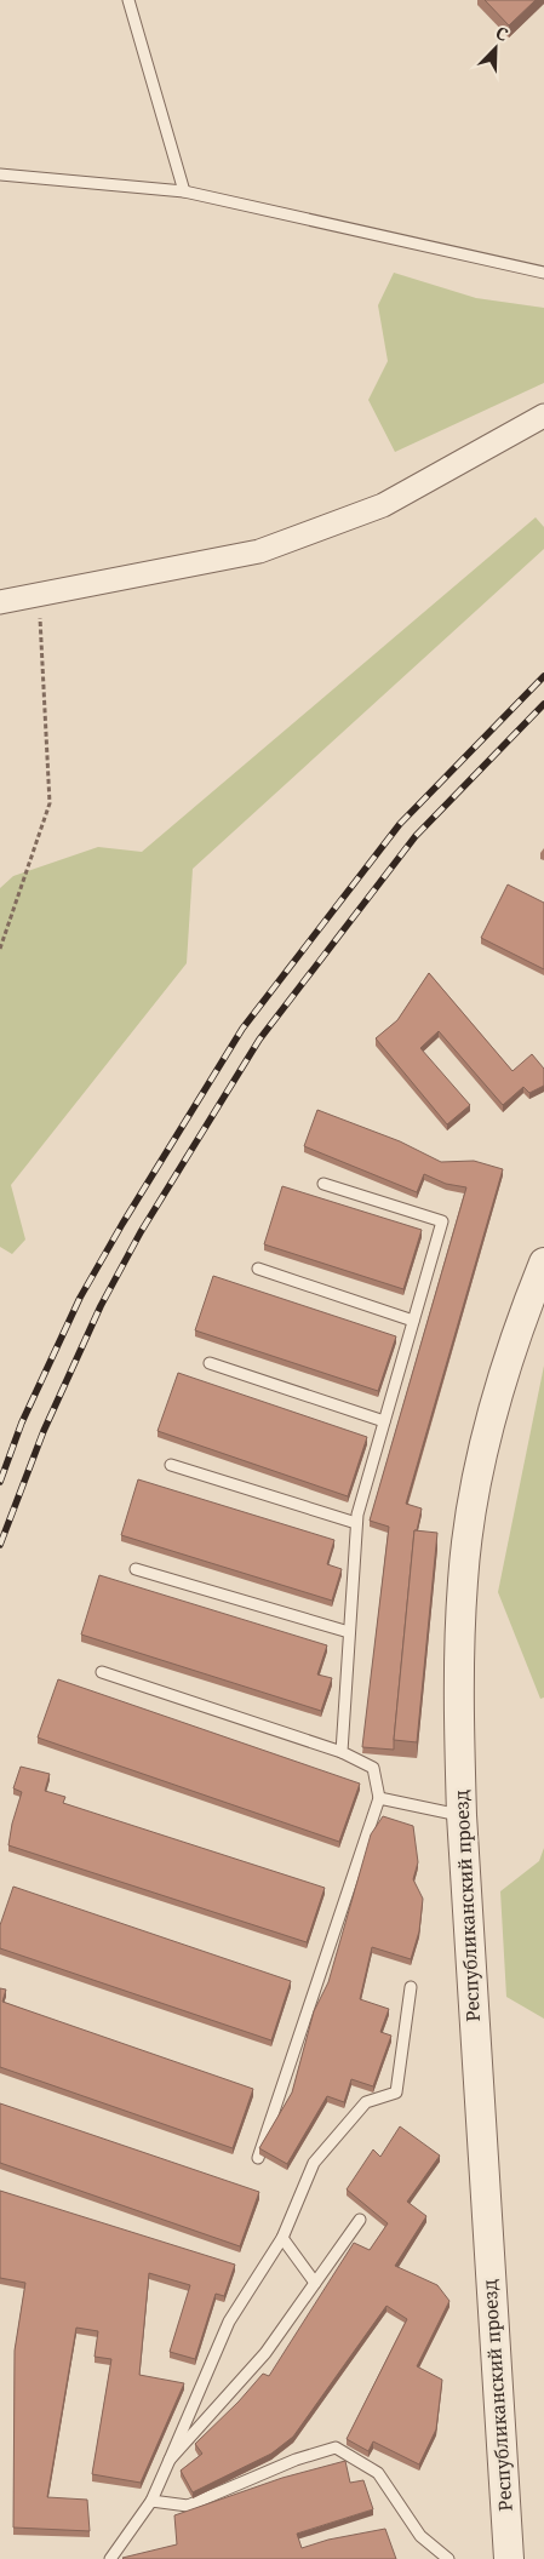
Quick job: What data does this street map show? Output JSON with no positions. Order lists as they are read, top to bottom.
{
  "streets": {
    "street": ["Республиканский проезд"]
  },
  "north": "top right"
}
